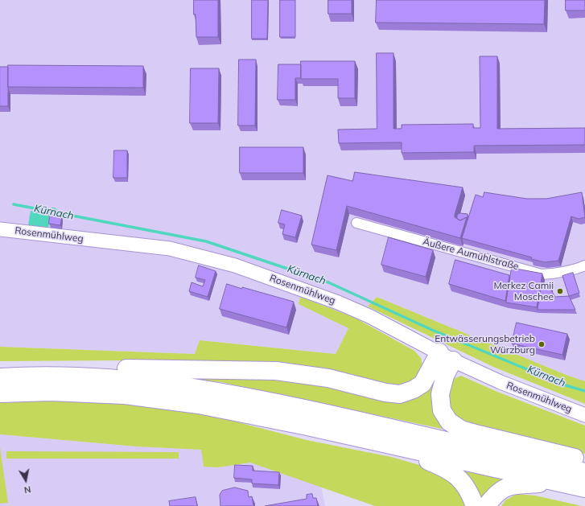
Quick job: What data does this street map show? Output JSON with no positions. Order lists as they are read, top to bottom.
{
  "streets": {
    "street": ["Rosenmühlweg", "Äußere Aumühlstraße"]
  },
  "water": ["Kürnach"],
  "places": ["Merkez Camii Moschee", "Entwässerungsbetrieb Würzburg"],
  "north": "bottom"
}
